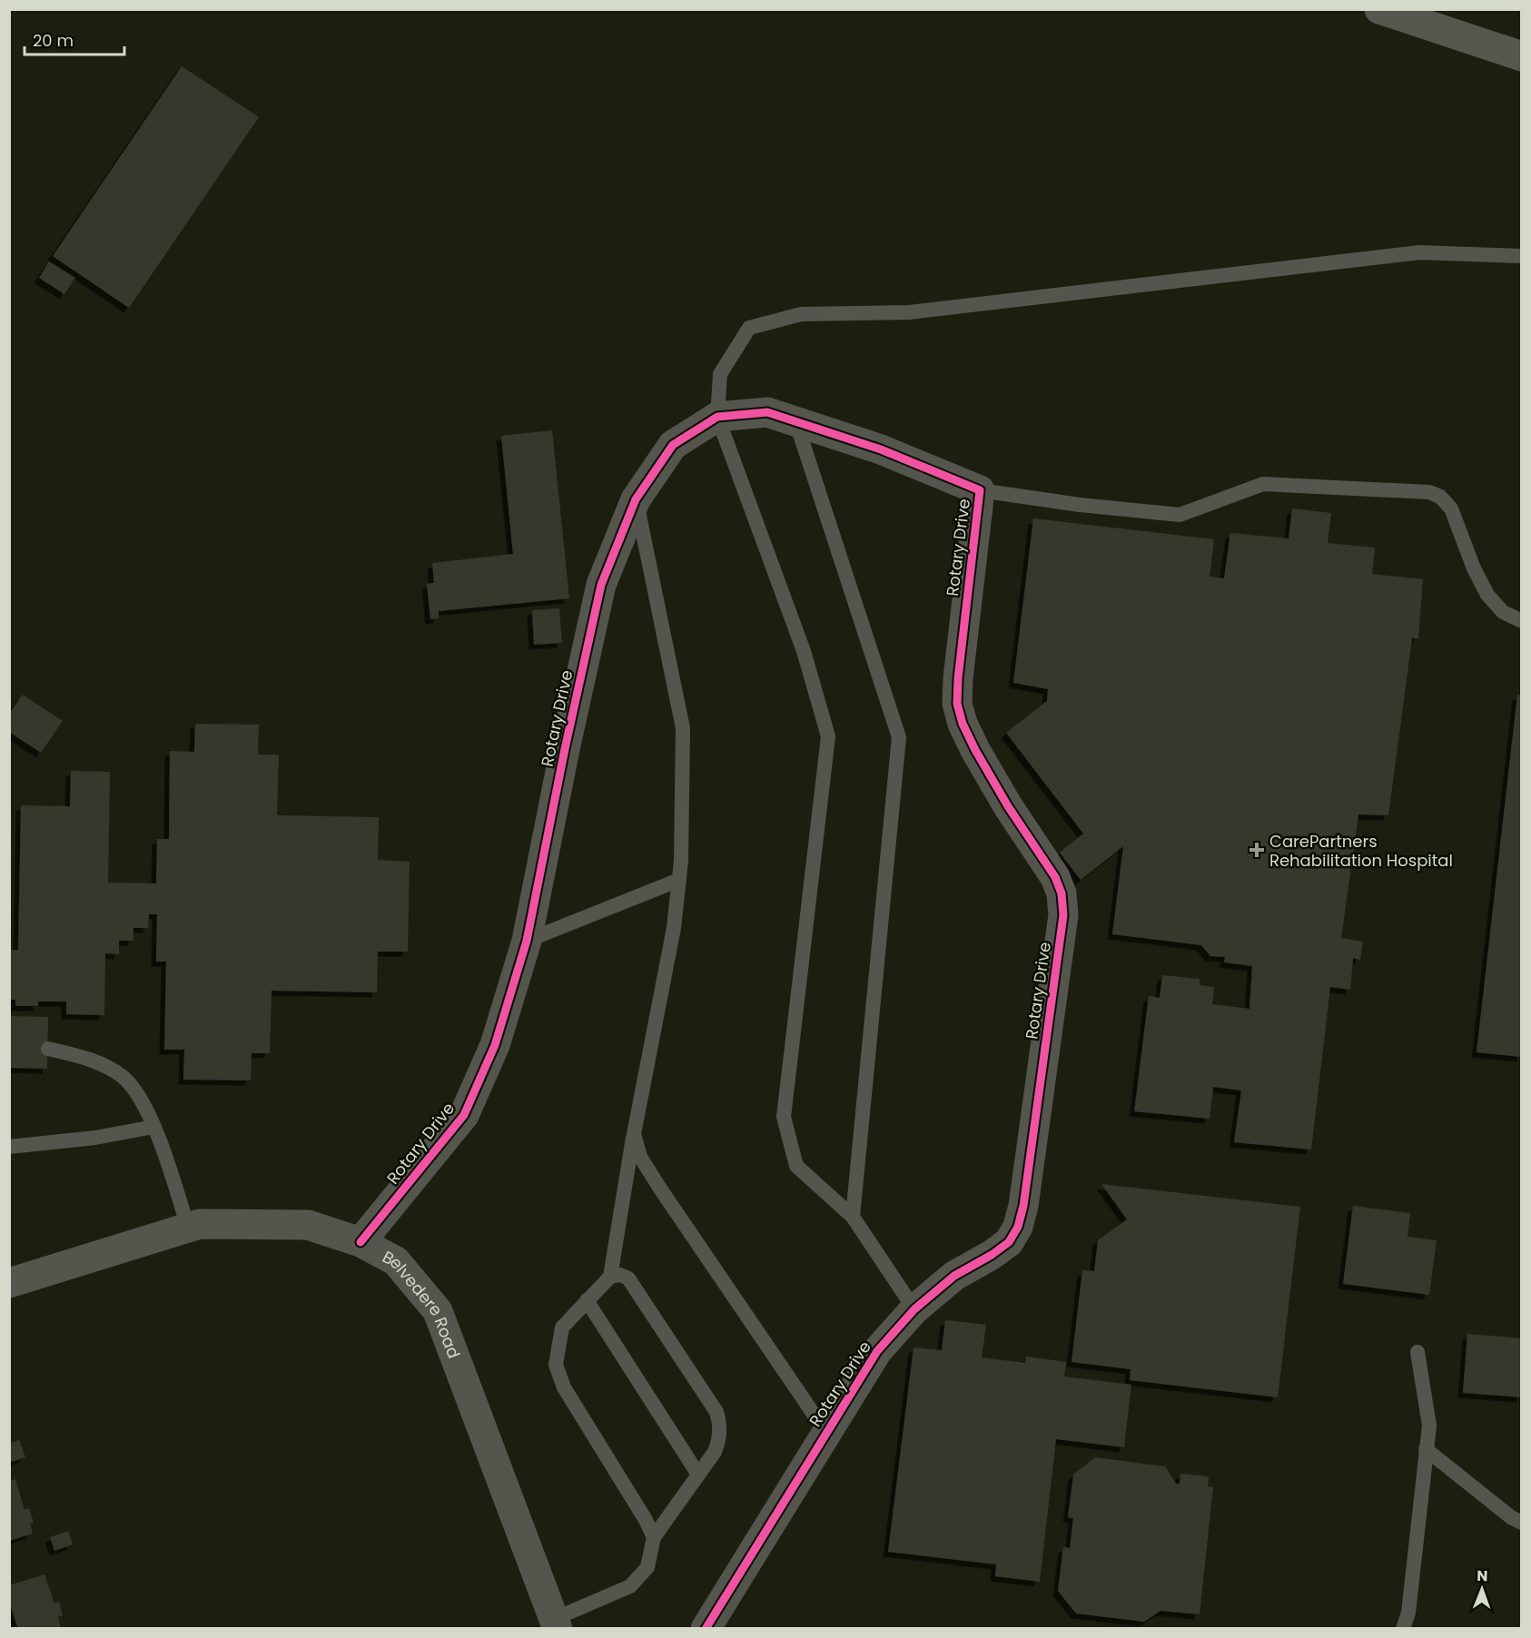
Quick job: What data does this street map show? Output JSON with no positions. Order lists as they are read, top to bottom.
{
  "streets": {
    "street": ["Rotary Drive", "Belvedere Road"]
  },
  "crossings": [
    ["Rotary Drive", "Belvedere Road"]
  ],
  "places": {
    "health": ["CarePartners Rehabilitation Hospital"]
  },
  "scale_bar": "20 m",
  "north": "top"
}
